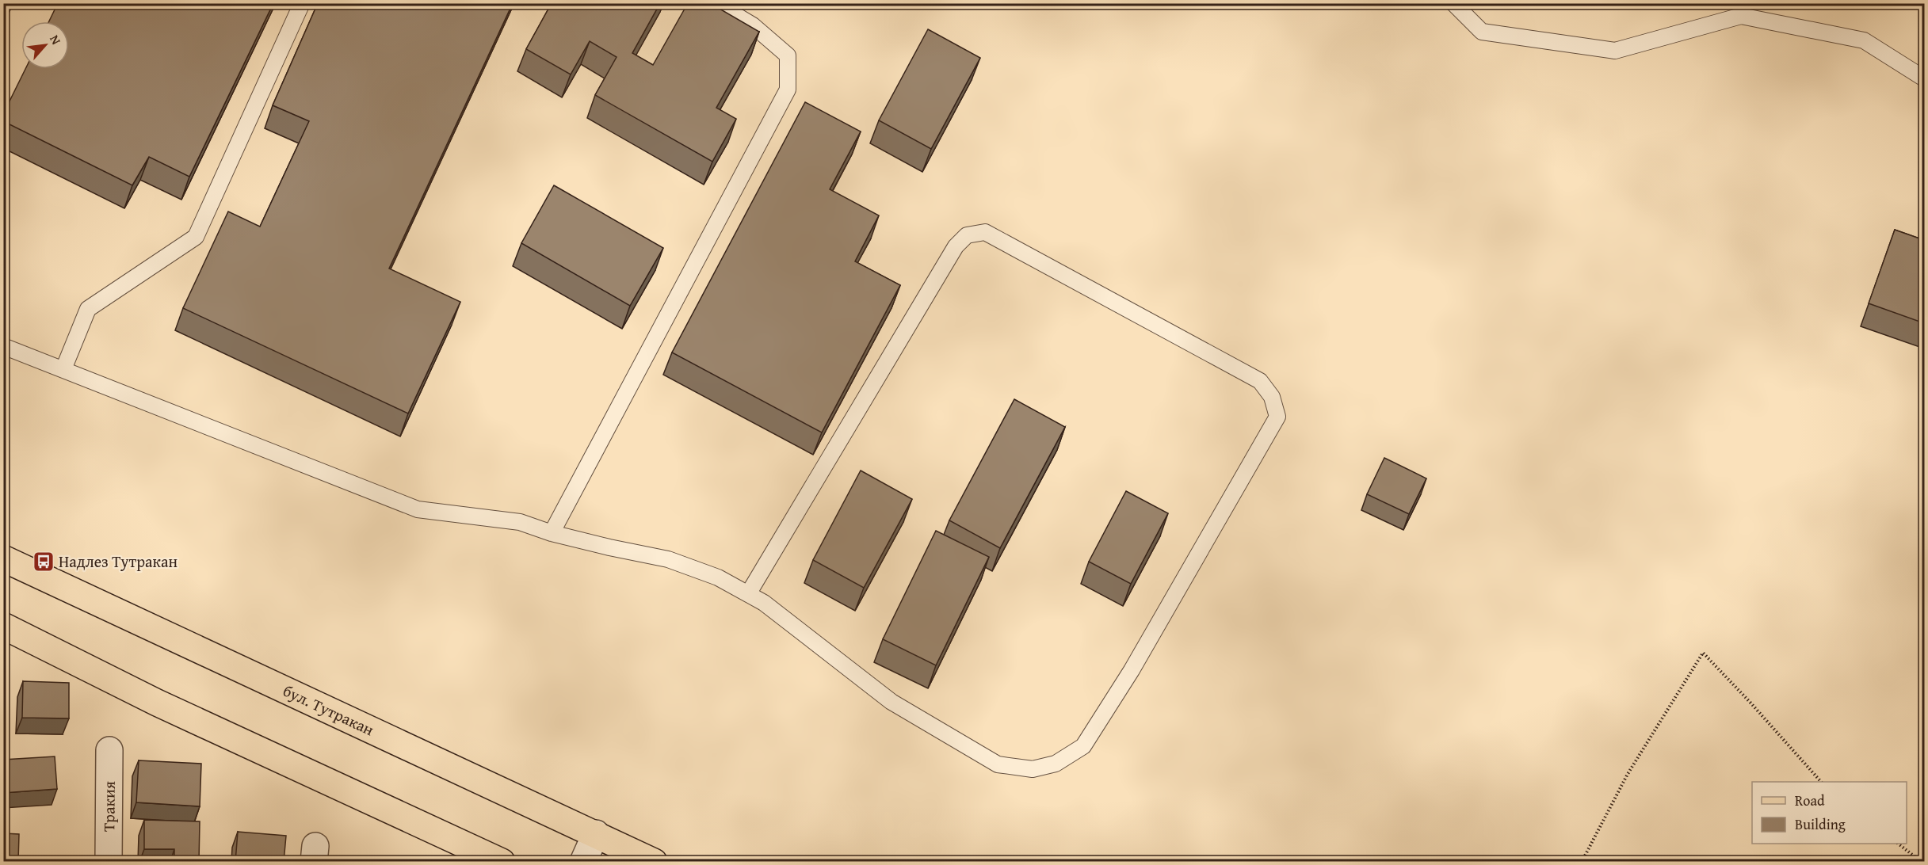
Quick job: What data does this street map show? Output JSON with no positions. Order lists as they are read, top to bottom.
{
  "streets": {
    "main road": ["бул. Тутракан"],
    "street": ["Тракия"]
  },
  "places": {
    "bus stop": ["Надлез Тутракан"]
  },
  "legend": ["Road", "Building"],
  "north": "top right"
}
